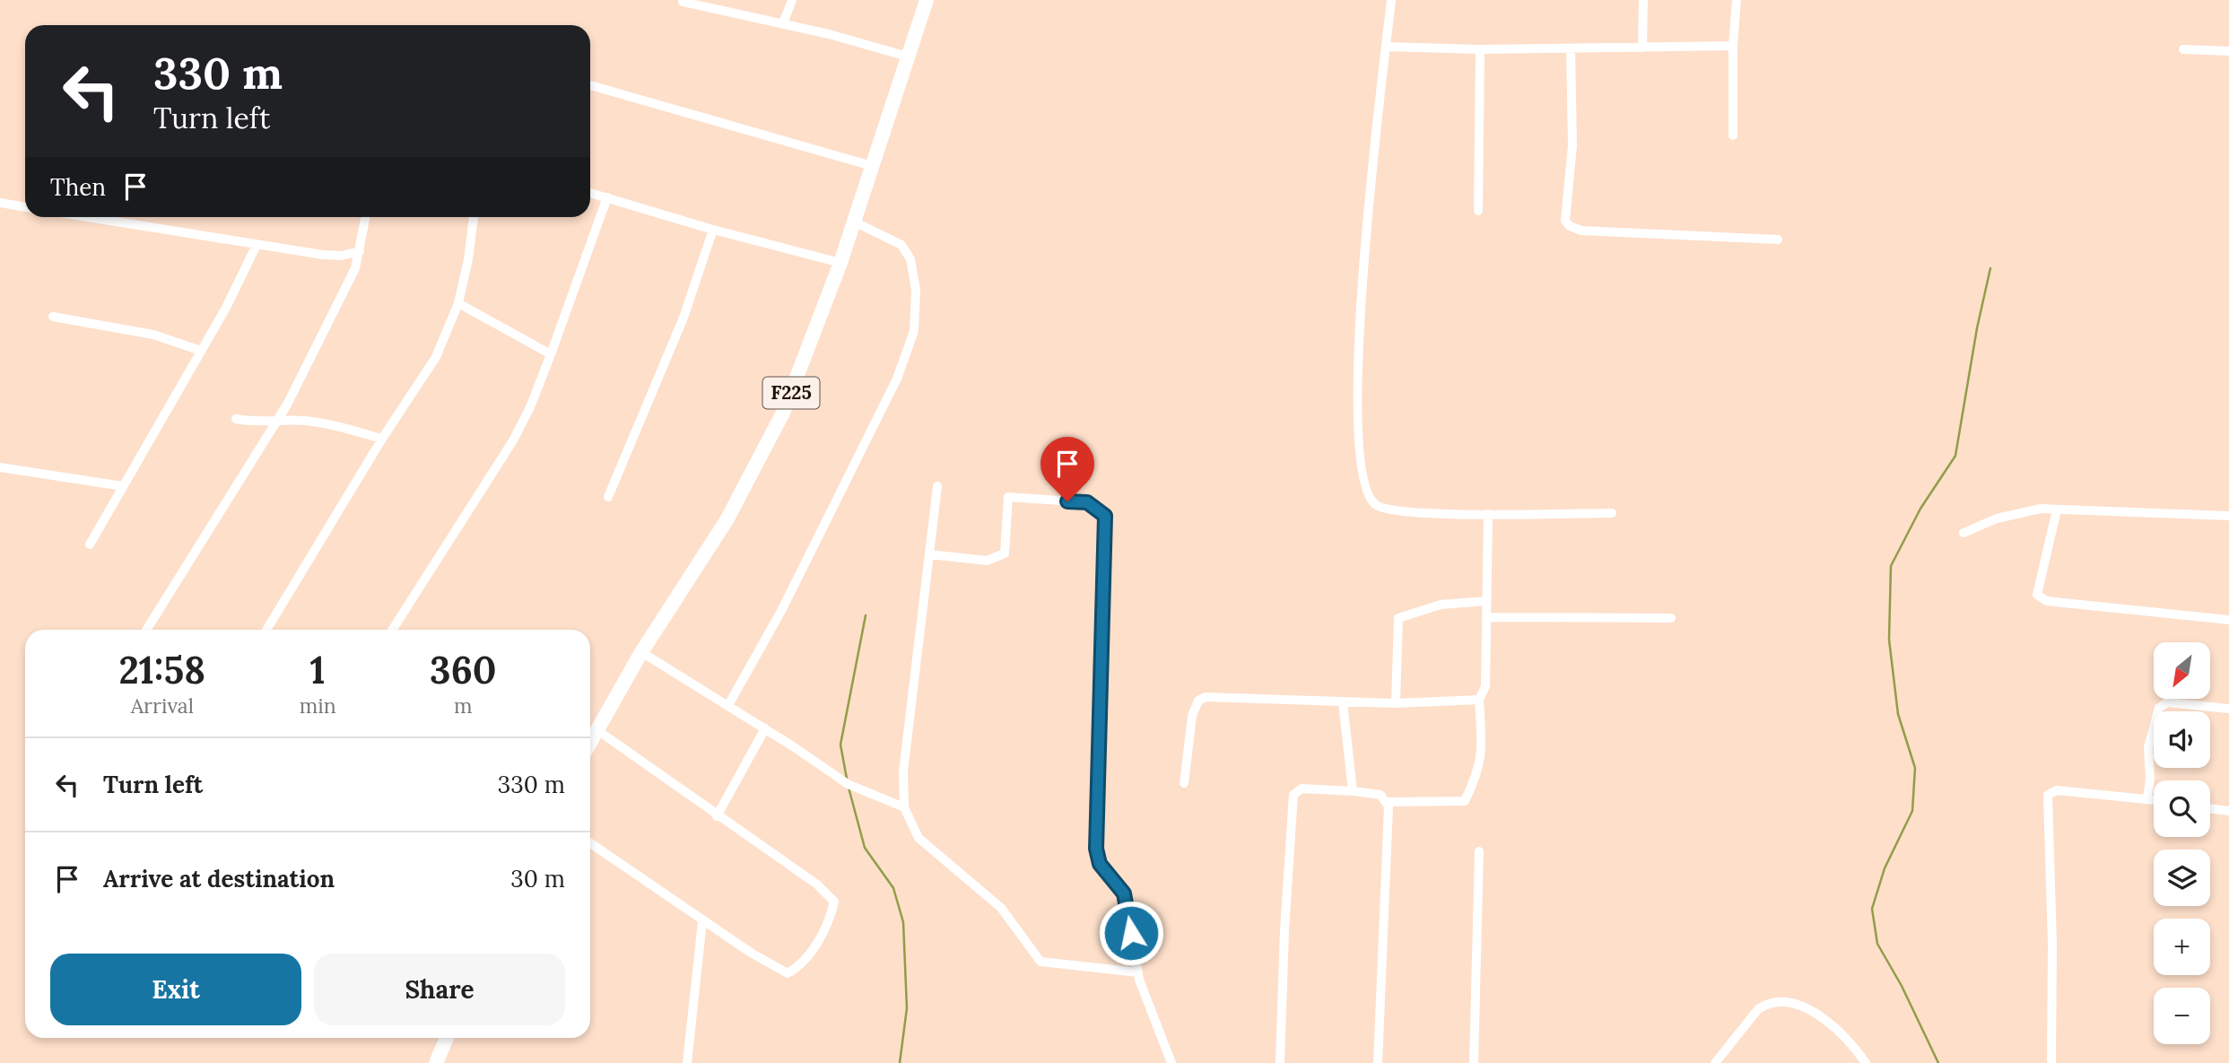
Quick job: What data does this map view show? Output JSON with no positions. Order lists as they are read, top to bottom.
{
  "streets": {
    "main road": ["F225"]
  },
  "north": "bottom left",
  "page": {
    "turn": ["330 m", "Turn left"],
    "then": "Then",
    "eta": [
      "21:58",
      "Arrival",
      "1",
      "min",
      "360",
      "m"
    ],
    "map_buttons": ["+", "−"],
    "list": [
      {
        "name": "Turn left",
        "value": "330 m"
      },
      {
        "name": "Arrive at destination",
        "value": "30 m"
      }
    ],
    "buttons": ["Exit", "Share"]
  }
}
